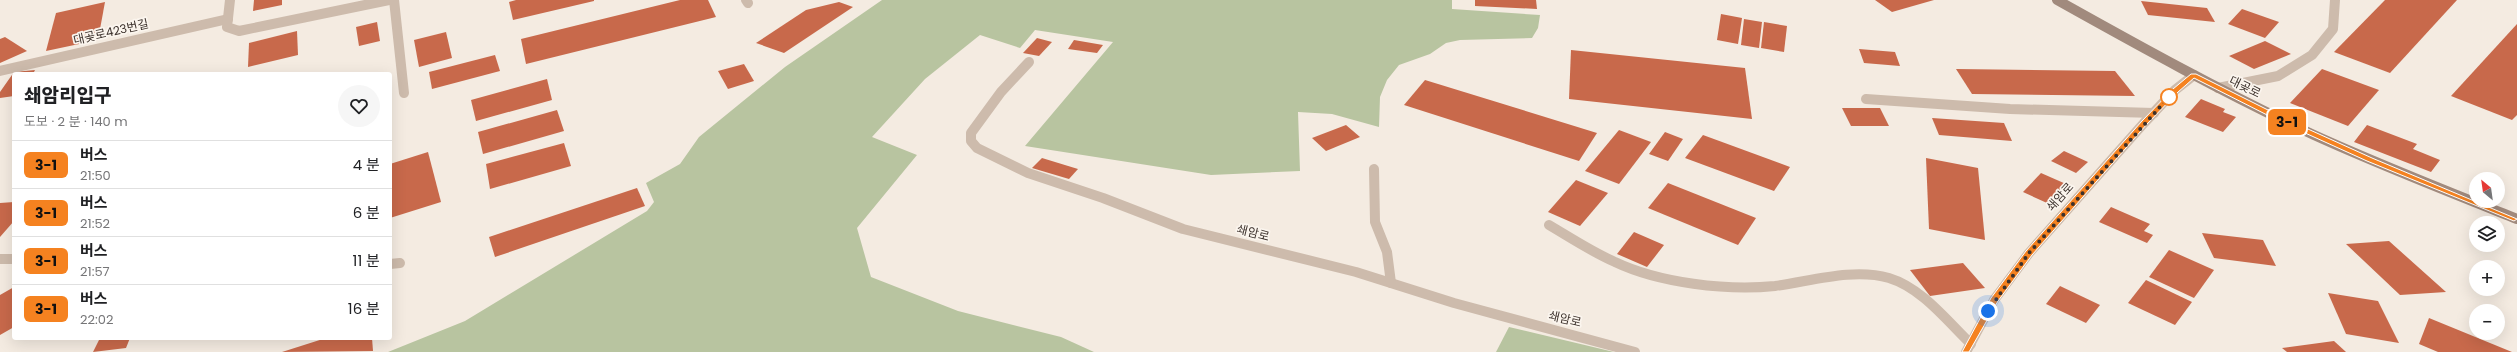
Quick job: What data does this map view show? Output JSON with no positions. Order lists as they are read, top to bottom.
{
  "streets": {
    "street": ["대곶로423번길", "대곶로", "쇄암로"]
  },
  "crossings": [
    ["대곶로", "쇄암로"]
  ],
  "lines": ["bus line 3-1"],
  "north": "top left",
  "page": {
    "on_map": "3-1",
    "heading": ["쇄암리입구", "도보 · 2 분 · 140 m"],
    "list": [
      {
        "mark": "3-1",
        "name": "버스",
        "note": "21:50",
        "value": "4 분"
      },
      {
        "mark": "3-1",
        "name": "버스",
        "note": "21:52",
        "value": "6 분"
      },
      {
        "mark": "3-1",
        "name": "버스",
        "note": "21:57",
        "value": "11 분"
      },
      {
        "mark": "3-1",
        "name": "버스",
        "note": "22:02",
        "value": "16 분"
      }
    ],
    "map_buttons": ["+", "−"]
  }
}
